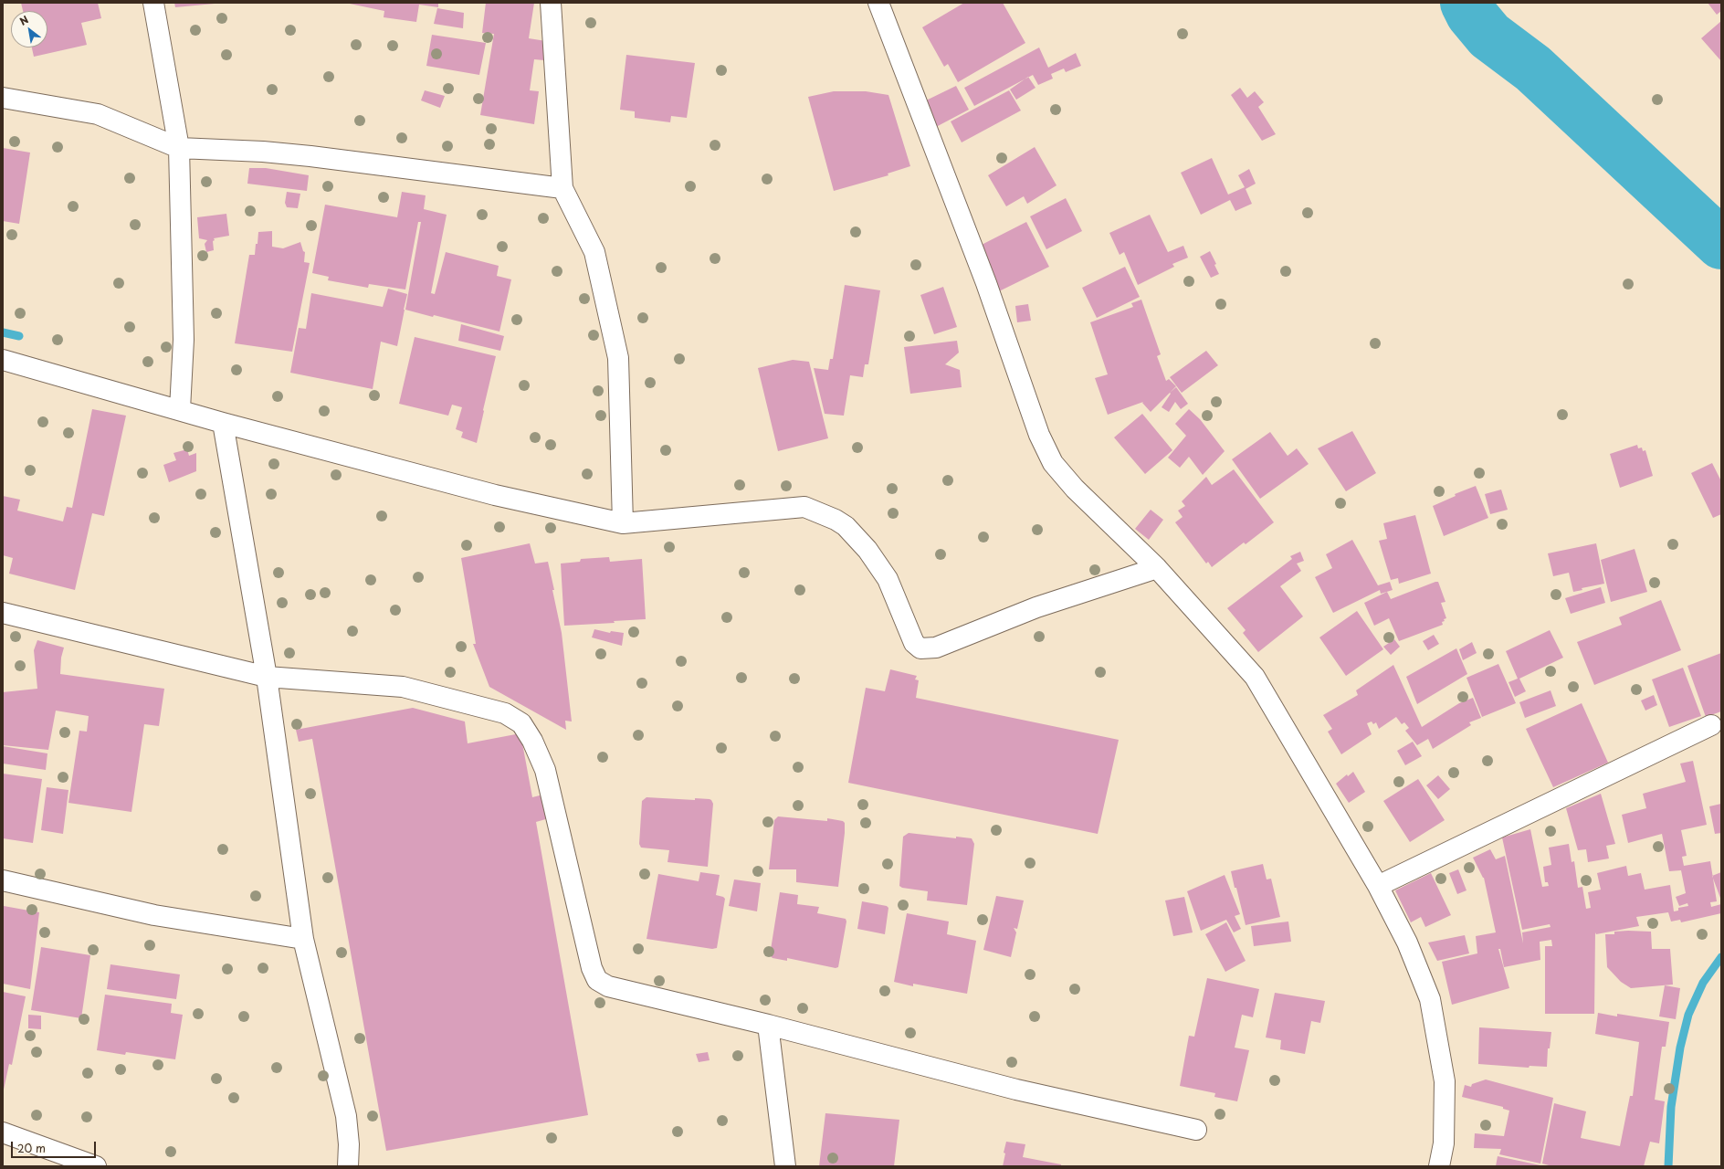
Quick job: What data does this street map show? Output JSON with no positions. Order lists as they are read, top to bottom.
{
  "scale_bar": "20 m",
  "north": "top left"
}
